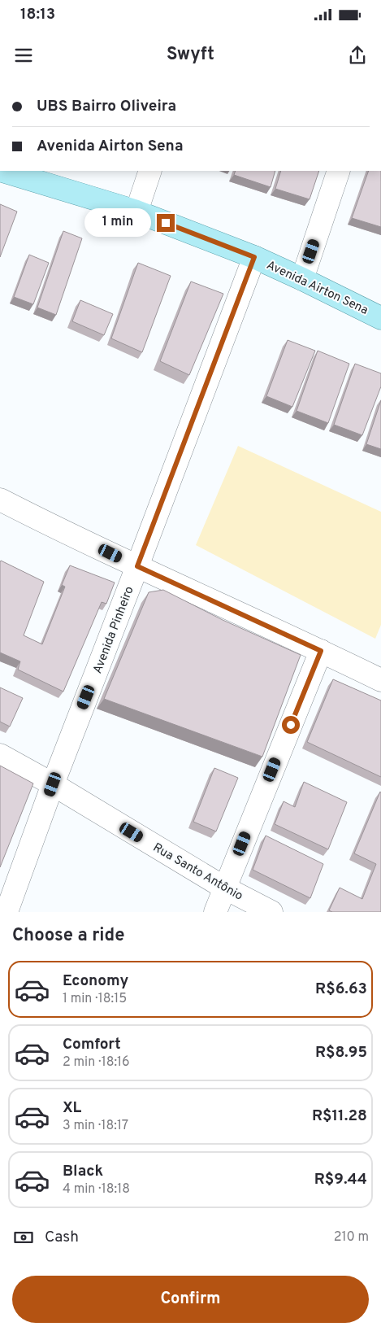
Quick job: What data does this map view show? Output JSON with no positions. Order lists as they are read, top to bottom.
{
  "streets": {
    "main road": ["Avenida Airton Sena"],
    "street": ["Avenida Pinheiro", "Rua Santo Antônio"]
  },
  "crossings": [
    ["Avenida Airton Sena", "Avenida Pinheiro"],
    ["Avenida Pinheiro", "Rua Santo Antônio"]
  ],
  "page": {
    "status": "18:13",
    "header": "Swyft",
    "banner": ["UBS Bairro Oliveira", "Avenida Airton Sena"],
    "bubble": "1 min",
    "heading": "Choose a ride",
    "list": [
      {
        "name": "Economy",
        "note": "1 min · 18:15",
        "value": "R$6.63"
      },
      {
        "name": "Comfort",
        "note": "2 min · 18:16",
        "value": "R$8.95"
      },
      {
        "name": "XL",
        "note": "3 min · 18:17",
        "value": "R$11.28"
      },
      {
        "name": "Black",
        "note": "4 min · 18:18",
        "value": "R$9.44"
      }
    ],
    "pay": ["Cash", "210 m"],
    "buttons": "Confirm"
  }
}
